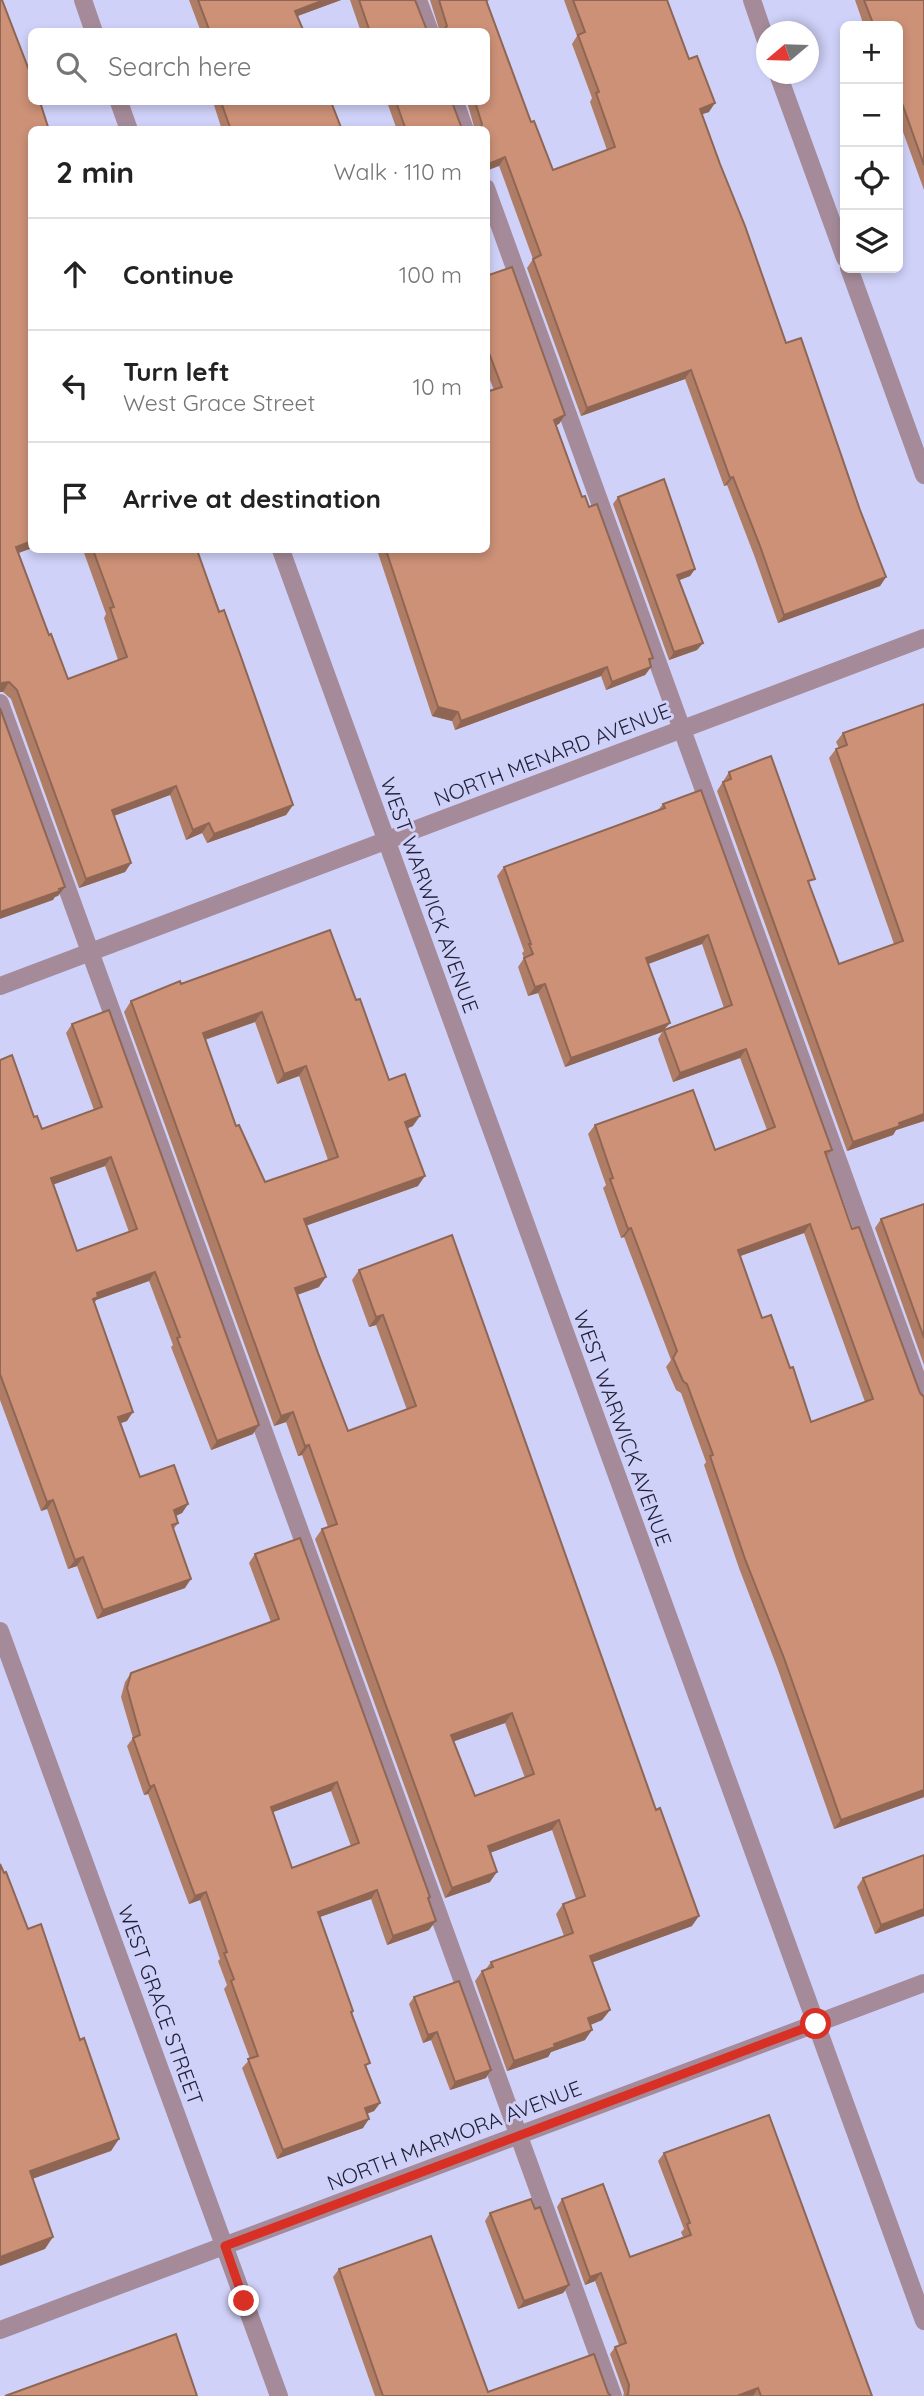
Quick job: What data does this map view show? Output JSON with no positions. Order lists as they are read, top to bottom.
{
  "streets": {
    "street": [
      "NORTH MENARD AVENUE",
      "WEST WARWICK AVENUE",
      "WEST GRACE STREET",
      "NORTH MARMORA AVENUE"
    ]
  },
  "crossings": [
    ["NORTH MENARD AVENUE", "WEST WARWICK AVENUE"],
    ["WEST WARWICK AVENUE", "NORTH MARMORA AVENUE"],
    ["WEST GRACE STREET", "NORTH MARMORA AVENUE"]
  ],
  "north": "left",
  "page": {
    "map_buttons": ["+", "−"],
    "search": "Search here",
    "heading": ["2 min", "Walk · 110 m"],
    "list": [
      ["Continue", "100 m"],
      ["Turn left", "West Grace Street", "10 m"],
      "Arrive at destination"
    ]
  }
}
